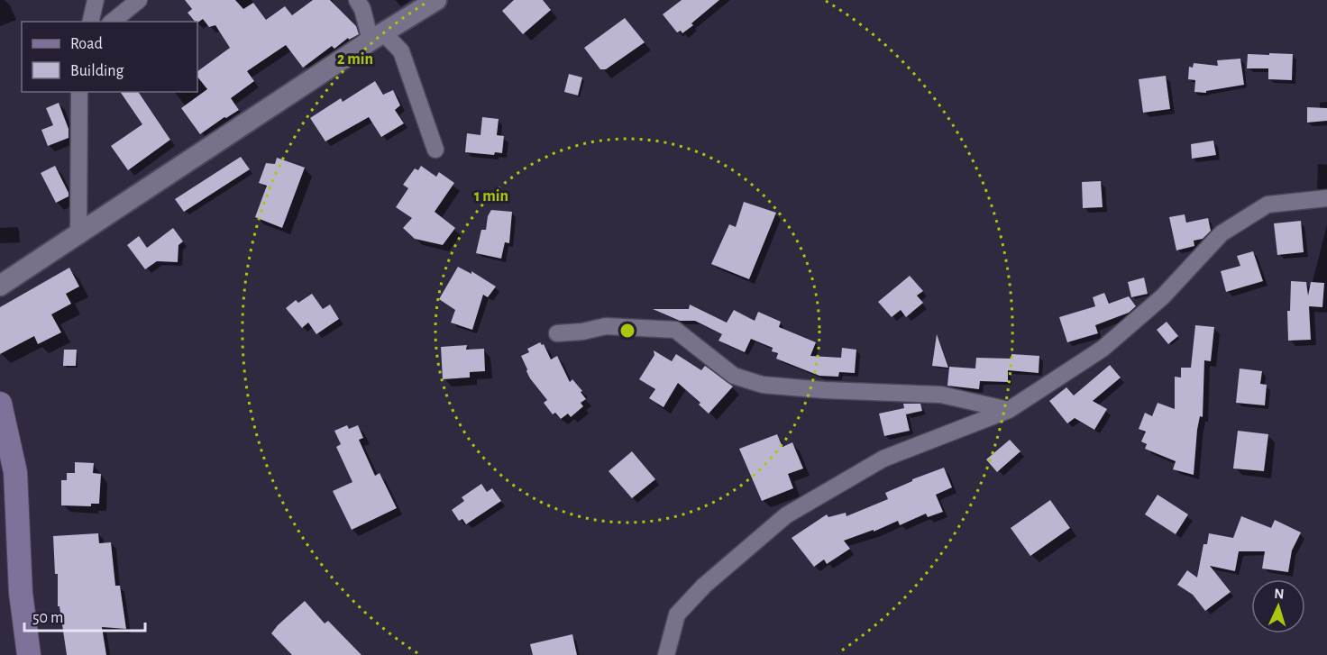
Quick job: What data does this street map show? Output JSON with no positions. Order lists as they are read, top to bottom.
{
  "legend": ["Road", "Building"],
  "scale_bar": "50 m",
  "north": "top",
  "rings": ["2 min", "1 min"]
}
